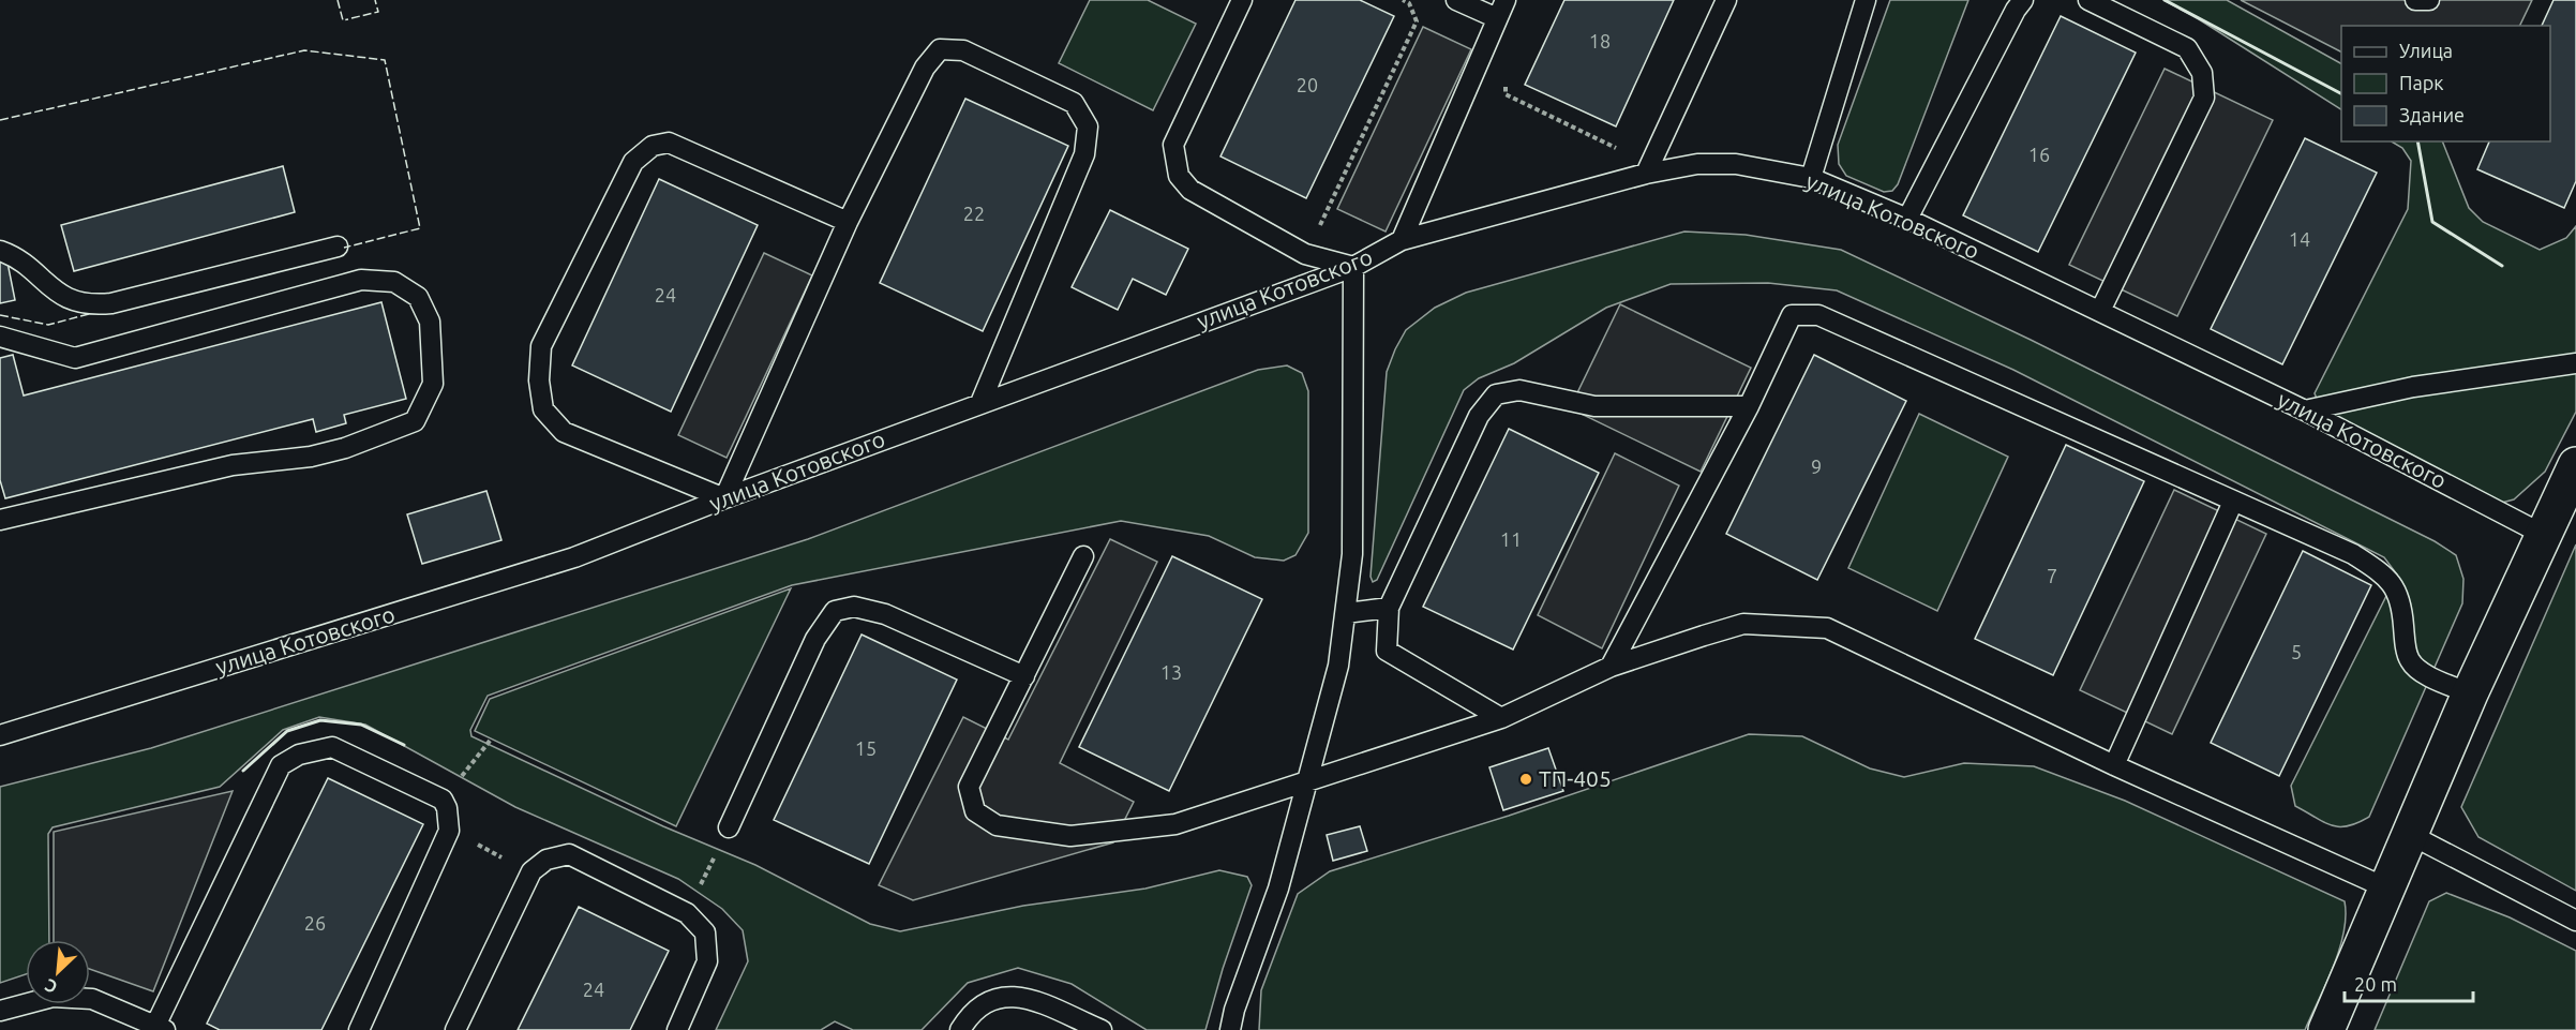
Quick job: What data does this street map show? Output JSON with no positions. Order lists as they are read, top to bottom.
{
  "streets": {
    "lane": ["улица Котовского"]
  },
  "places": ["ТП-405"],
  "house_numbers": [
    "18",
    "20",
    "16",
    "22",
    "14",
    "24",
    "9",
    "11",
    "7",
    "5",
    "13",
    "15",
    "26",
    "24"
  ],
  "legend": ["Улица", "Парк", "Здание"],
  "scale_bar": "20 m",
  "north": "bottom left"
}
